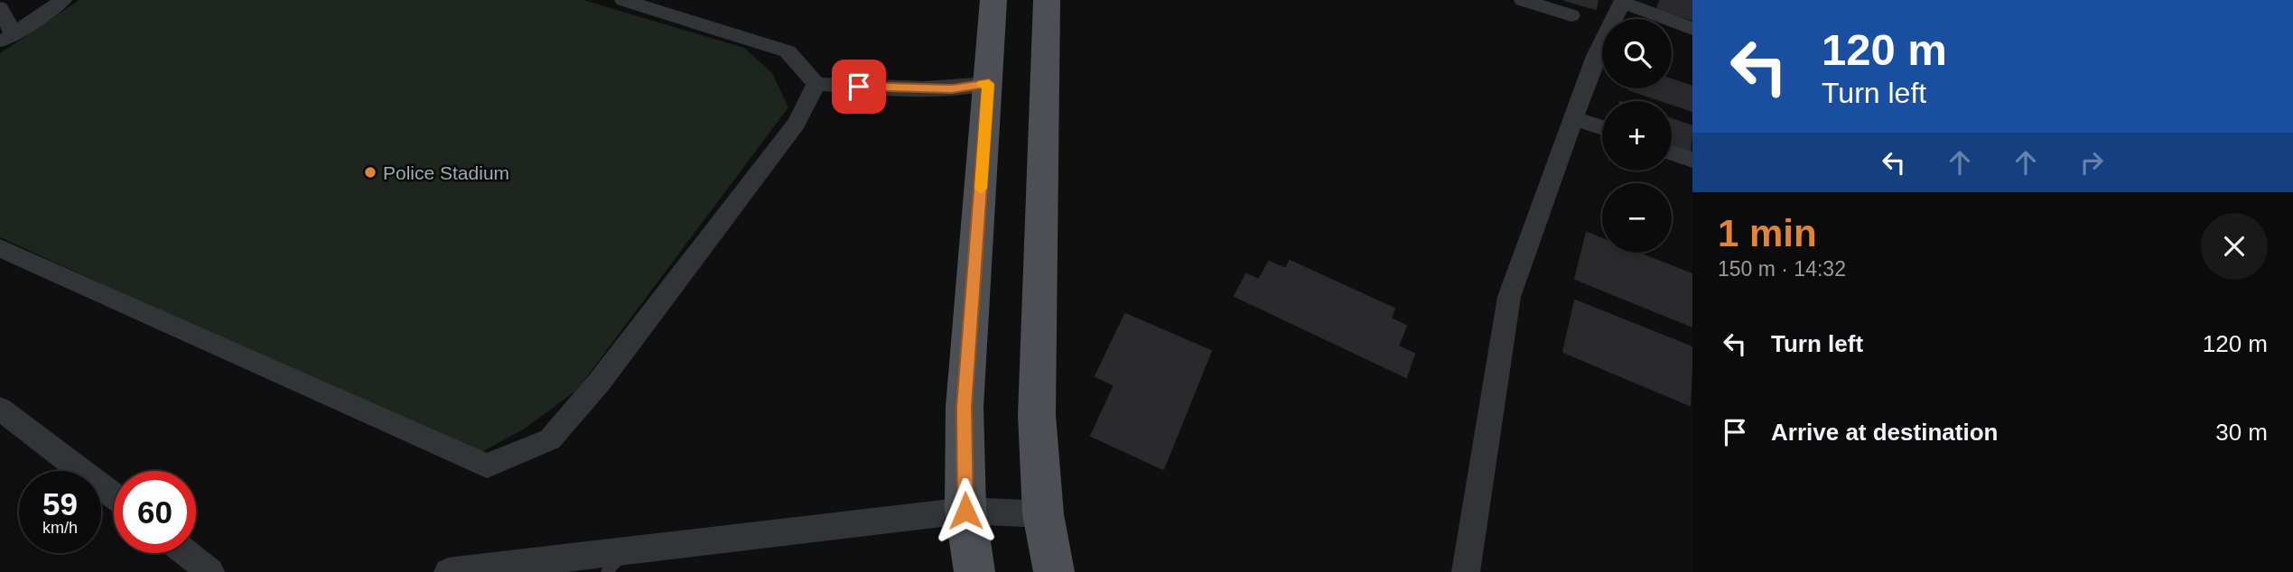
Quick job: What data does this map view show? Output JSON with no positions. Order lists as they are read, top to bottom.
{
  "places": ["Police Stadium"],
  "page": {
    "turn": ["120 m", "Turn left"],
    "map_buttons": ["+", "−"],
    "heading": ["1 min", "150 m · 14:32"],
    "list": [
      {
        "name": "Turn left",
        "value": "120 m"
      },
      {
        "name": "Arrive at destination",
        "value": "30 m"
      }
    ],
    "speed": "59 km/h",
    "limit": "60"
  }
}
